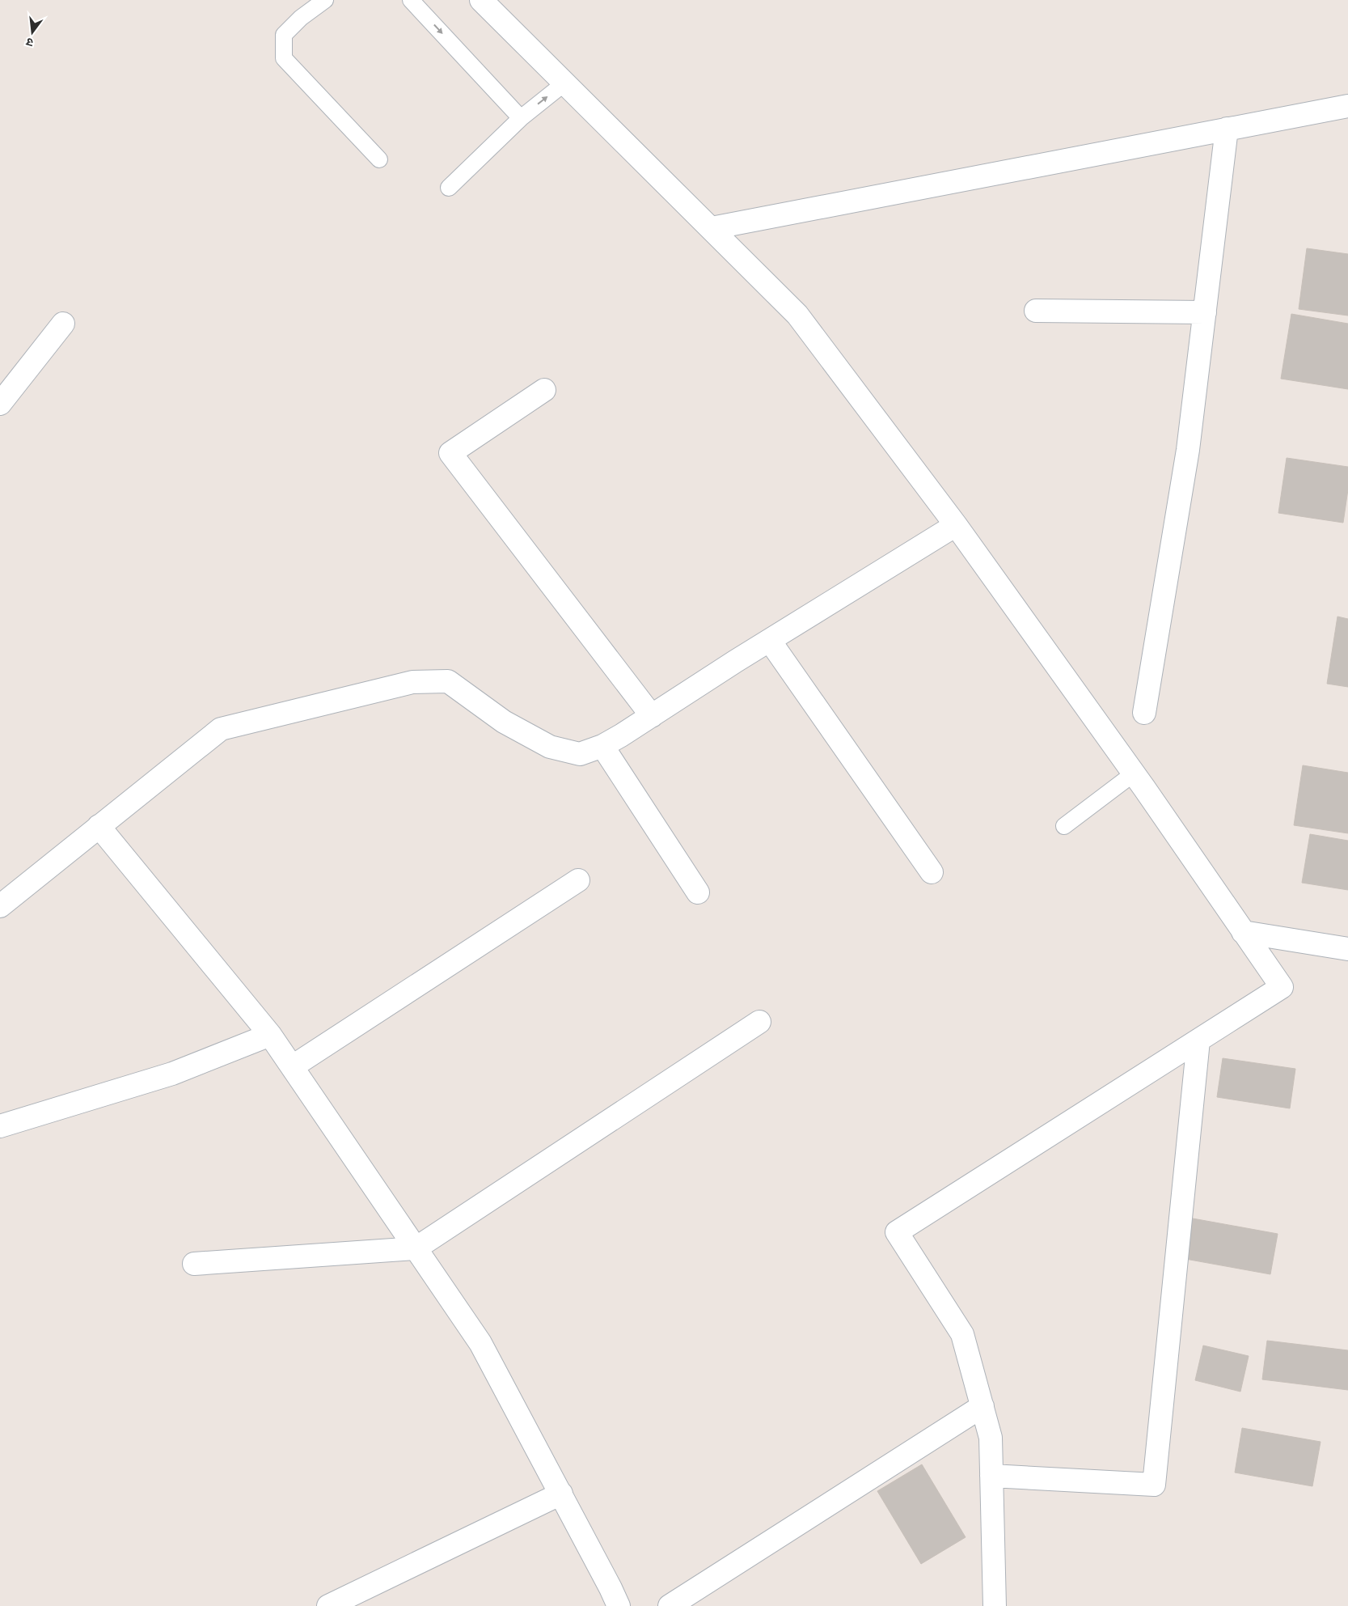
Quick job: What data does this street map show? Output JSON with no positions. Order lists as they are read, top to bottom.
{
  "north": "bottom"
}
